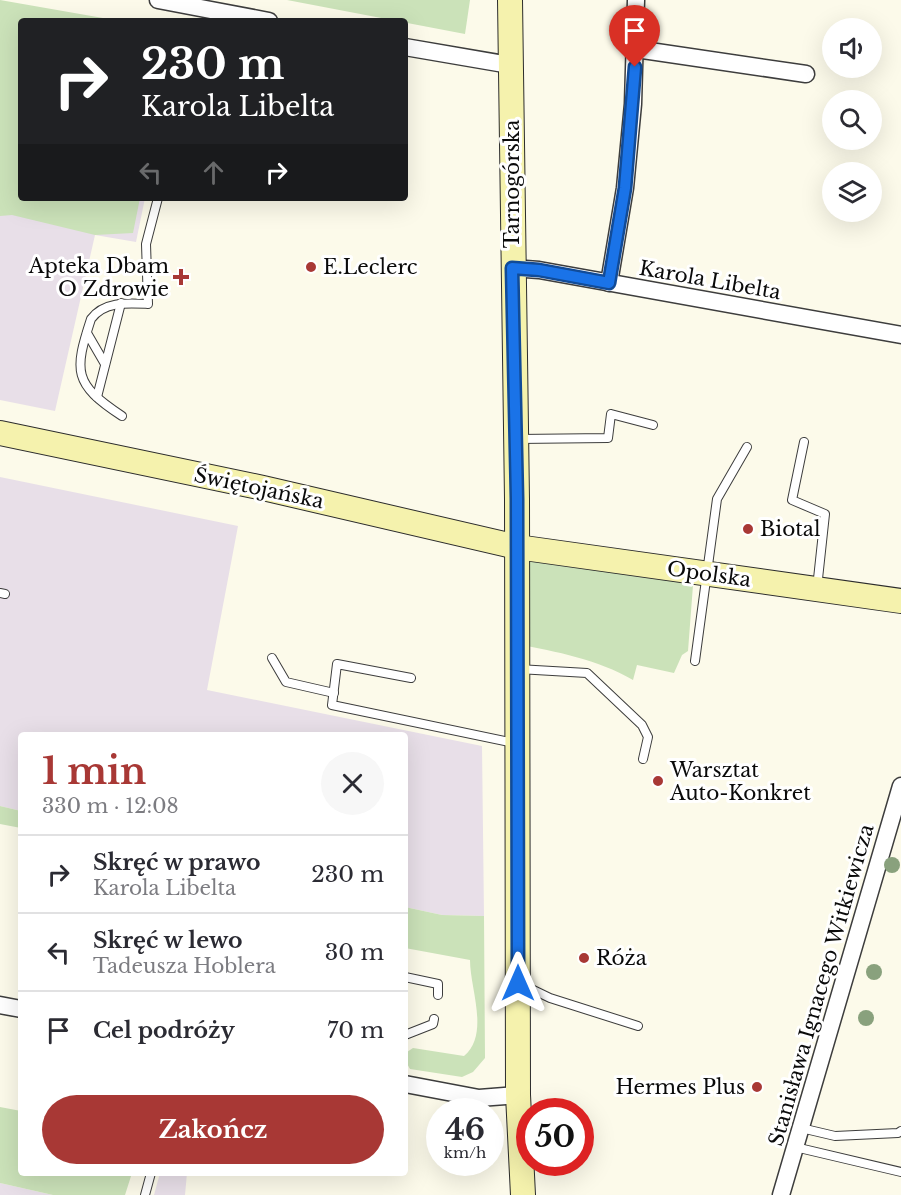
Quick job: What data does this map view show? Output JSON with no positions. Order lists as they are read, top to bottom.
{
  "streets": {
    "main road": ["Tarnogórska", "Świętojańska", "Opolska"],
    "street": ["Karola Libelta", "Stanisława Ignacego Witkiewicza"]
  },
  "crossings": [
    ["Tarnogórska", "Karola Libelta"],
    ["Tarnogórska", "Świętojańska"],
    ["Tarnogórska", "Opolska"],
    ["Świętojańska", "Opolska"]
  ],
  "places": {
    "other": [
      "E.Leclerc",
      "Biotal",
      "Warsztat Auto-Konkret",
      "Róża",
      "Hermes Plus"
    ],
    "health": ["Apteka Dbam O Zdrowie"]
  },
  "page": {
    "turn": ["230 m", "Karola Libelta"],
    "heading": ["1 min", "330 m · 12:08"],
    "list": [
      {
        "name": "Skręć w prawo",
        "note": "Karola Libelta",
        "value": "230 m"
      },
      {
        "name": "Skręć w lewo",
        "note": "Tadeusza Hoblera",
        "value": "30 m"
      },
      {
        "name": "Cel podróży",
        "value": "70 m"
      }
    ],
    "buttons": "Zakończ",
    "speed": "46 km/h",
    "limit": "50"
  }
}
